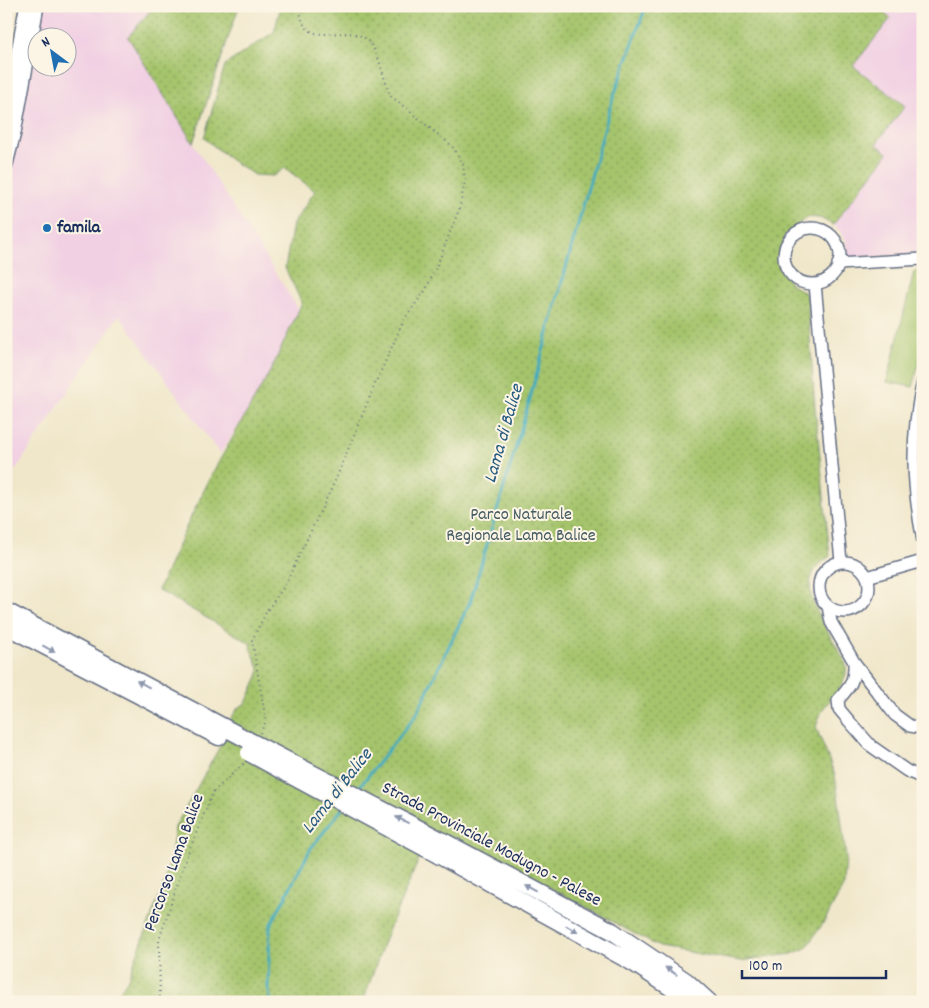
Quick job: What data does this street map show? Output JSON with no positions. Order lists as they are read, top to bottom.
{
  "streets": {
    "main road": ["Strada Provinciale Modugno - Palese"],
    "path": ["Percorso Lama Balice"]
  },
  "crossings": [
    ["Strada Provinciale Modugno - Palese", "Percorso Lama Balice"]
  ],
  "water": ["Lama di Balice"],
  "parks": ["Parco Naturale Regionale Lama Balice"],
  "places": ["famila"],
  "scale_bar": "100 m",
  "north": "top left"
}
